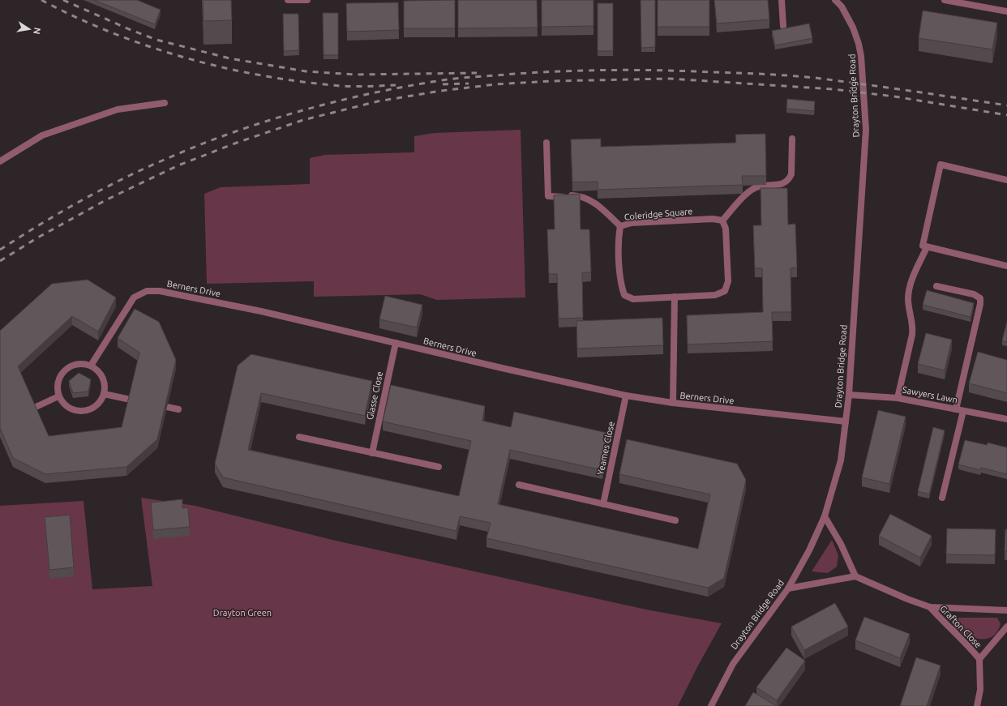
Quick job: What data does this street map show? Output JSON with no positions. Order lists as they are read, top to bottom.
{
  "streets": {
    "street": [
      "Drayton Bridge Road",
      "Coleridge Square",
      "Berners Drive",
      "Sawyers Lawn",
      "Glasse Close",
      "Yeames Close",
      "Grafton Close"
    ]
  },
  "crossings": [
    ["Drayton Bridge Road", "Berners Drive"],
    ["Drayton Bridge Road", "Sawyers Lawn"],
    ["Berners Drive", "Glasse Close"],
    ["Berners Drive", "Yeames Close"]
  ],
  "parks": ["Drayton Green"],
  "north": "right"
}
